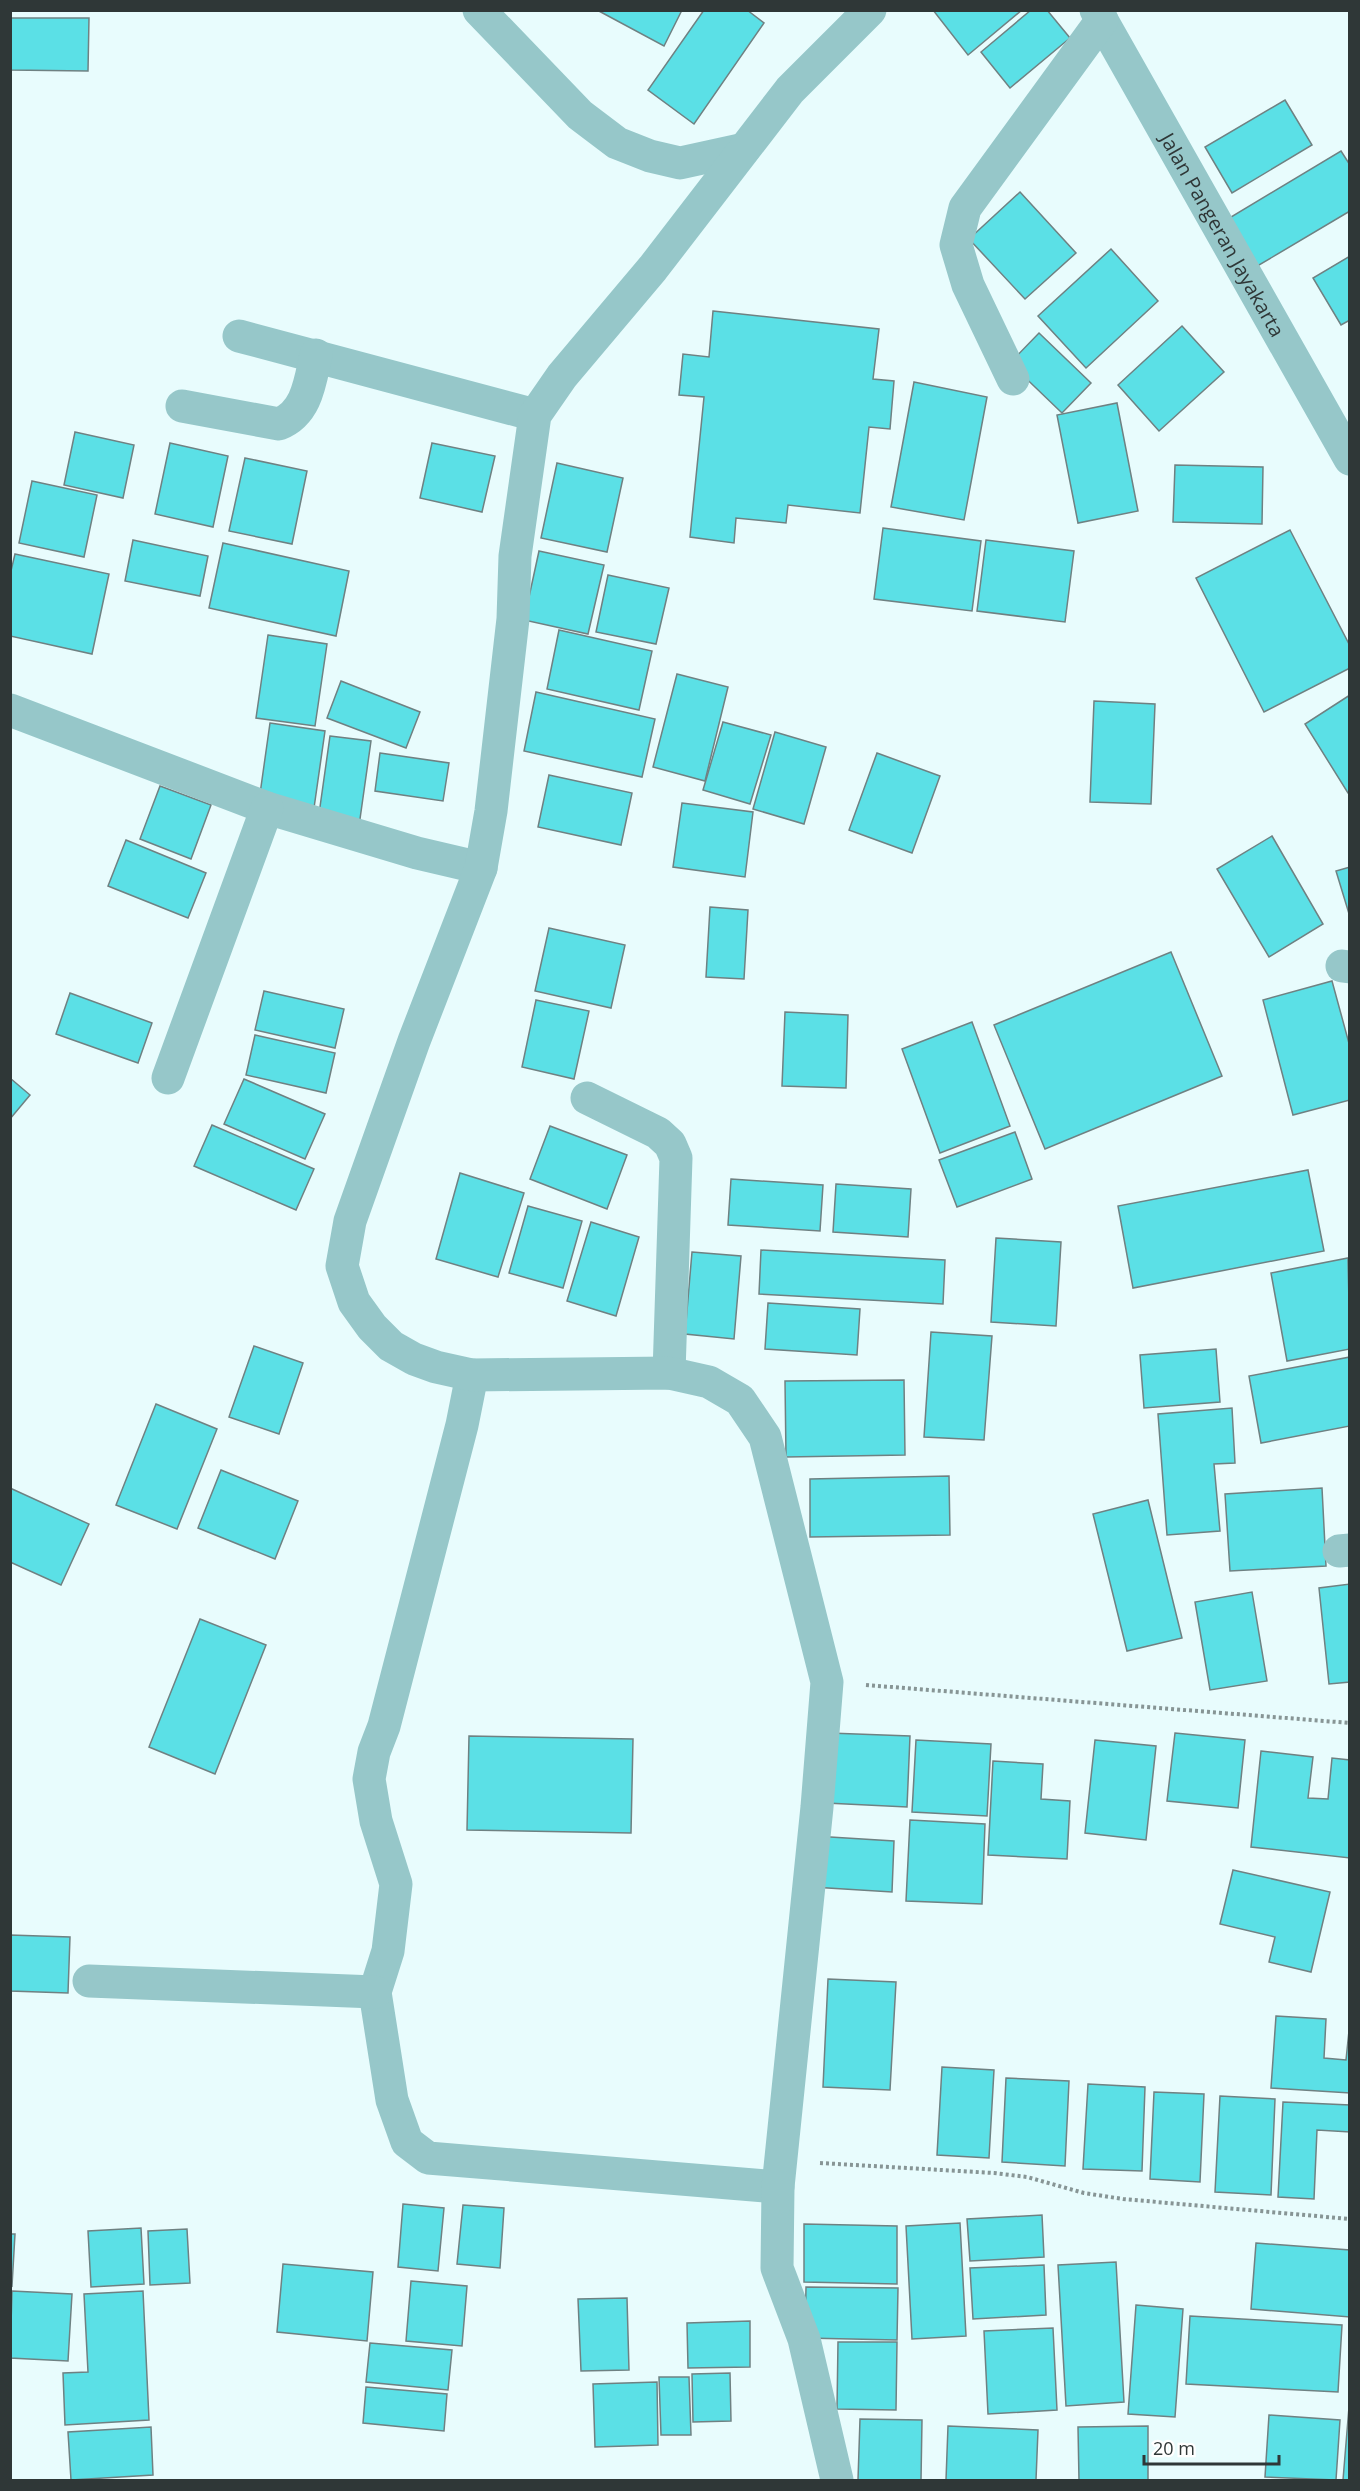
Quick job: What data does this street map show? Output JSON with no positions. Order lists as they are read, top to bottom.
{
  "streets": {
    "street": ["Jalan Pangeran Jayakarta"]
  },
  "scale_bar": "20 m"
}
